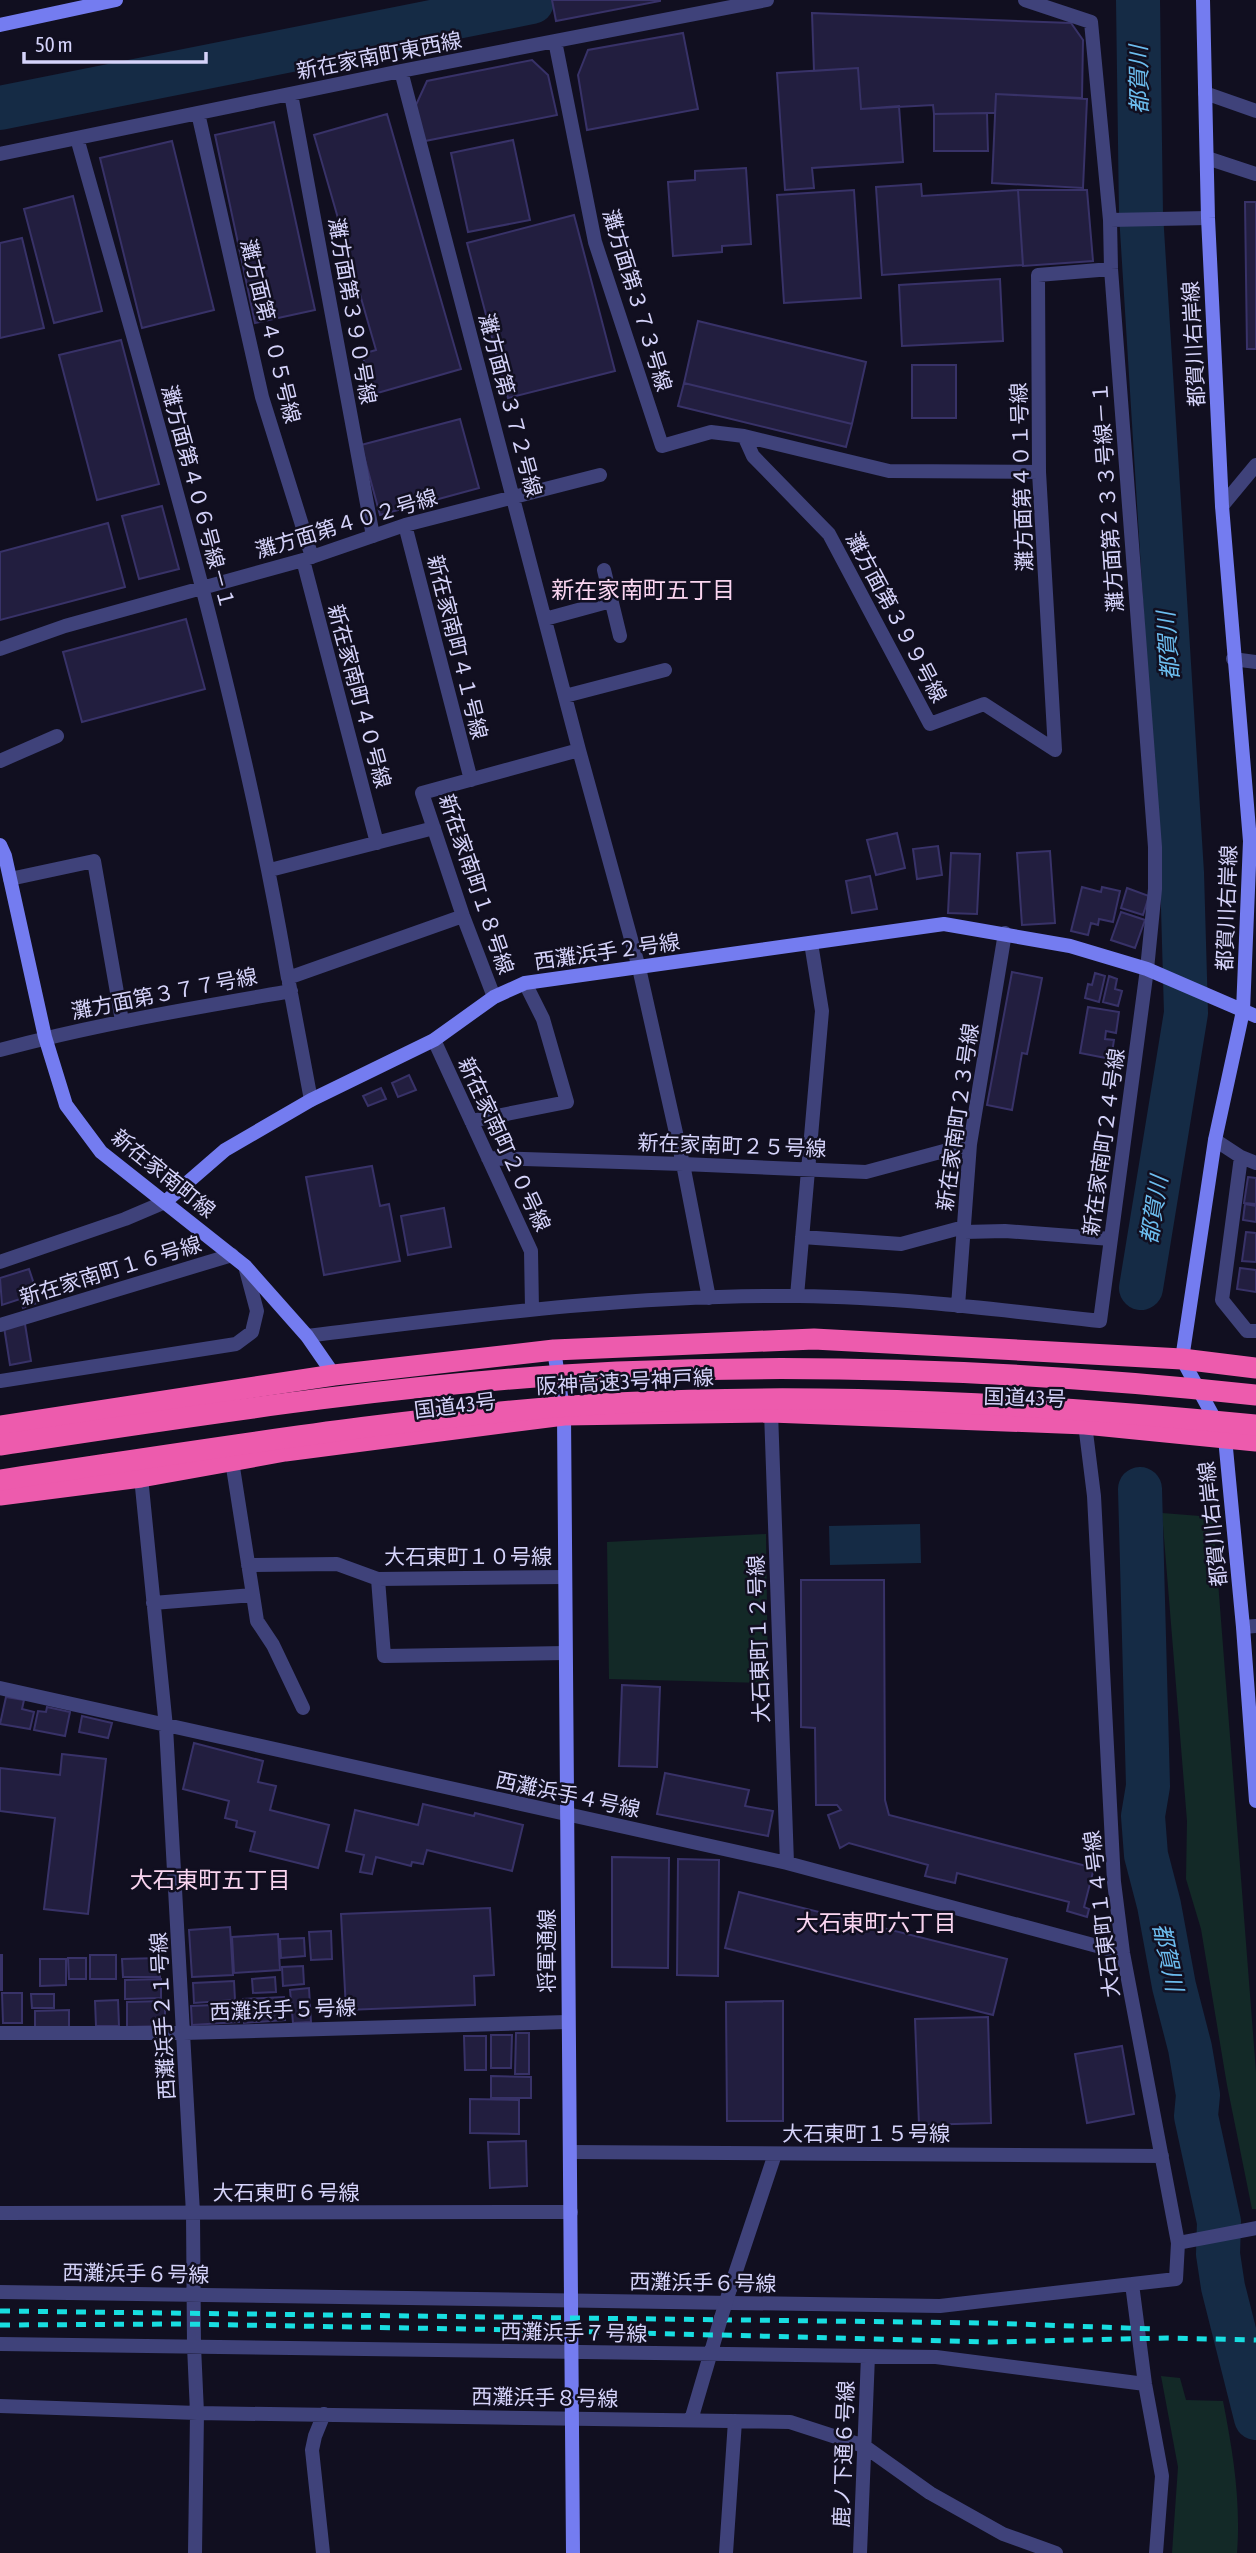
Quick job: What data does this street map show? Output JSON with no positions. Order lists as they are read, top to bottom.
{
  "streets": {
    "highway": ["阪神高速3号神戸線", "国道43号"],
    "street": [
      "新在家南町東西線",
      "灘方面第３７３号線",
      "灘方面第３９０号線",
      "灘方面第４０５号線",
      "都賀川右岸線",
      "灘方面第３７２号線",
      "灘方面第４０１号線",
      "灘方面第４０６号線－１",
      "灘方面第２３３号線－１",
      "灘方面第４０２号線",
      "灘方面第３９９号線",
      "新在家南町４１号線",
      "新在家南町４０号線",
      "新在家南町１８号線",
      "西灘浜手２号線",
      "灘方面第３７７号線",
      "新在家南町２３号線",
      "新在家南町２４号線",
      "新在家南町２０号線",
      "新在家南町２５号線",
      "新在家南町線",
      "新在家南町１６号線",
      "大石東町１０号線",
      "大石東町１２号線",
      "西灘浜手４号線",
      "大石東町１４号線",
      "将軍通線",
      "西灘浜手５号線",
      "西灘浜手２１号線",
      "大石東町１５号線",
      "大石東町６号線",
      "西灘浜手６号線",
      "西灘浜手７号線",
      "西灘浜手８号線",
      "鹿ノ下通６号線"
    ]
  },
  "crossings": [
    ["新在家南町東西線", "灘方面第３７３号線"],
    ["新在家南町東西線", "灘方面第３９０号線"],
    ["新在家南町東西線", "灘方面第４０５号線"],
    ["新在家南町東西線", "灘方面第３７２号線"],
    ["新在家南町東西線", "灘方面第４０６号線－１"],
    ["灘方面第３７３号線", "灘方面第３９９号線"],
    ["灘方面第３９０号線", "灘方面第４０２号線"],
    ["灘方面第４０５号線", "灘方面第４０２号線"],
    ["灘方面第４０５号線", "新在家南町４０号線"],
    ["都賀川右岸線", "西灘浜手２号線"],
    ["都賀川右岸線", "国道43号"],
    ["灘方面第３７２号線", "灘方面第４０２号線"],
    ["灘方面第３７２号線", "新在家南町１８号線"],
    ["灘方面第４０１号線", "灘方面第２３３号線－１"],
    ["灘方面第４０１号線", "灘方面第３９９号線"],
    ["灘方面第４０６号線－１", "灘方面第４０２号線"],
    ["灘方面第４０６号線－１", "西灘浜手２号線"],
    ["灘方面第４０６号線－１", "灘方面第３７７号線"],
    ["灘方面第２３３号線－１", "西灘浜手２号線"],
    ["灘方面第２３３号線－１", "新在家南町２４号線"],
    ["灘方面第４０２号線", "新在家南町４１号線"],
    ["灘方面第４０２号線", "新在家南町４０号線"],
    ["新在家南町４１号線", "新在家南町１８号線"],
    ["新在家南町１８号線", "西灘浜手２号線"],
    ["新在家南町１８号線", "灘方面第３７７号線"],
    ["西灘浜手２号線", "新在家南町２３号線"],
    ["西灘浜手２号線", "新在家南町２４号線"],
    ["西灘浜手２号線", "新在家南町２０号線"],
    ["西灘浜手２号線", "新在家南町線"],
    ["灘方面第３７７号線", "新在家南町線"],
    ["新在家南町２３号線", "新在家南町２４号線"],
    ["新在家南町２３号線", "新在家南町２５号線"],
    ["新在家南町２０号線", "新在家南町２５号線"],
    ["新在家南町線", "新在家南町１６号線"],
    ["新在家南町線", "国道43号"],
    ["国道43号", "大石東町１２号線"],
    ["国道43号", "大石東町１４号線"],
    ["国道43号", "将軍通線"],
    ["国道43号", "西灘浜手２１号線"],
    ["大石東町１０号線", "将軍通線"],
    ["大石東町１２号線", "西灘浜手４号線"],
    ["西灘浜手４号線", "大石東町１４号線"],
    ["西灘浜手４号線", "将軍通線"],
    ["西灘浜手４号線", "西灘浜手２１号線"],
    ["大石東町１４号線", "大石東町１５号線"],
    ["大石東町１４号線", "西灘浜手６号線"],
    ["将軍通線", "西灘浜手５号線"],
    ["将軍通線", "大石東町１５号線"],
    ["将軍通線", "大石東町６号線"],
    ["将軍通線", "西灘浜手６号線"],
    ["将軍通線", "西灘浜手７号線"],
    ["将軍通線", "西灘浜手８号線"],
    ["西灘浜手５号線", "西灘浜手２１号線"],
    ["西灘浜手２１号線", "大石東町６号線"],
    ["西灘浜手２１号線", "西灘浜手６号線"],
    ["西灘浜手２１号線", "西灘浜手７号線"],
    ["西灘浜手２１号線", "西灘浜手８号線"],
    ["西灘浜手７号線", "鹿ノ下通６号線"],
    ["西灘浜手８号線", "鹿ノ下通６号線"]
  ],
  "districts": ["新在家南町五丁目", "大石東町五丁目", "大石東町六丁目"],
  "water": ["都賀川"],
  "scale_bar": "50 m"
}
